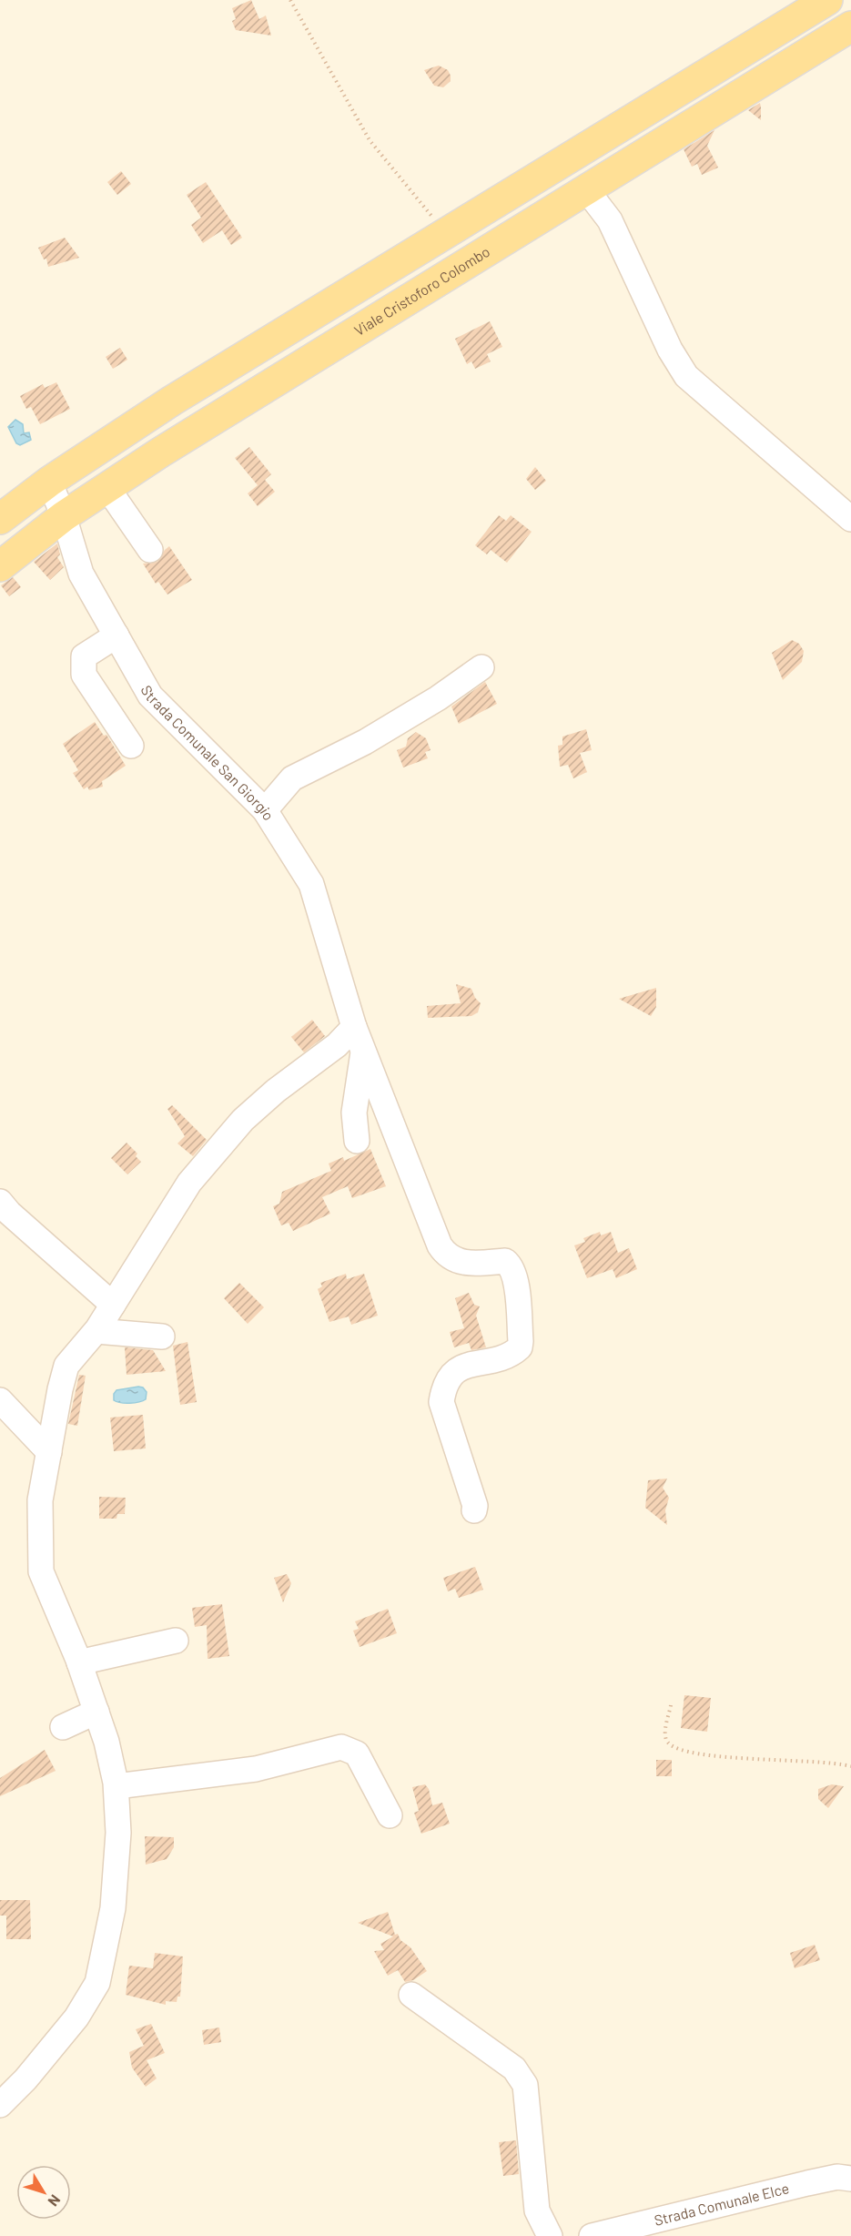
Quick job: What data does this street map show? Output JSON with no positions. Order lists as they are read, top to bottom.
{
  "streets": {
    "main road": ["Viale Cristoforo Colombo"],
    "street": ["Strada Comunale San Giorgio", "Strada Comunale Elce"]
  },
  "crossings": [
    ["Viale Cristoforo Colombo", "Strada Comunale San Giorgio"]
  ],
  "north": "bottom right"
}
